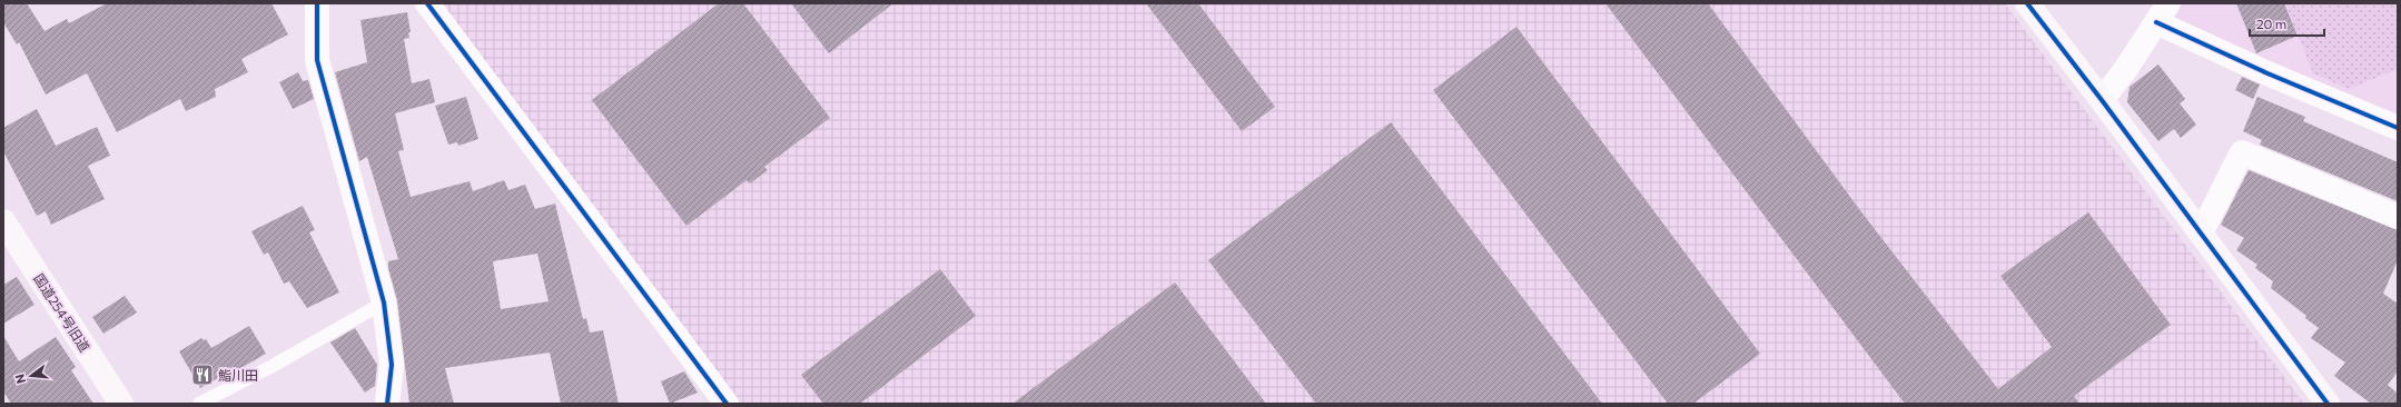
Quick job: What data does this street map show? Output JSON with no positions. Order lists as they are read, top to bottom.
{
  "streets": {
    "street": ["国道254号旧道"]
  },
  "places": {
    "restaurant": ["鮨川田"]
  },
  "scale_bar": "20 m",
  "north": "left"
}
